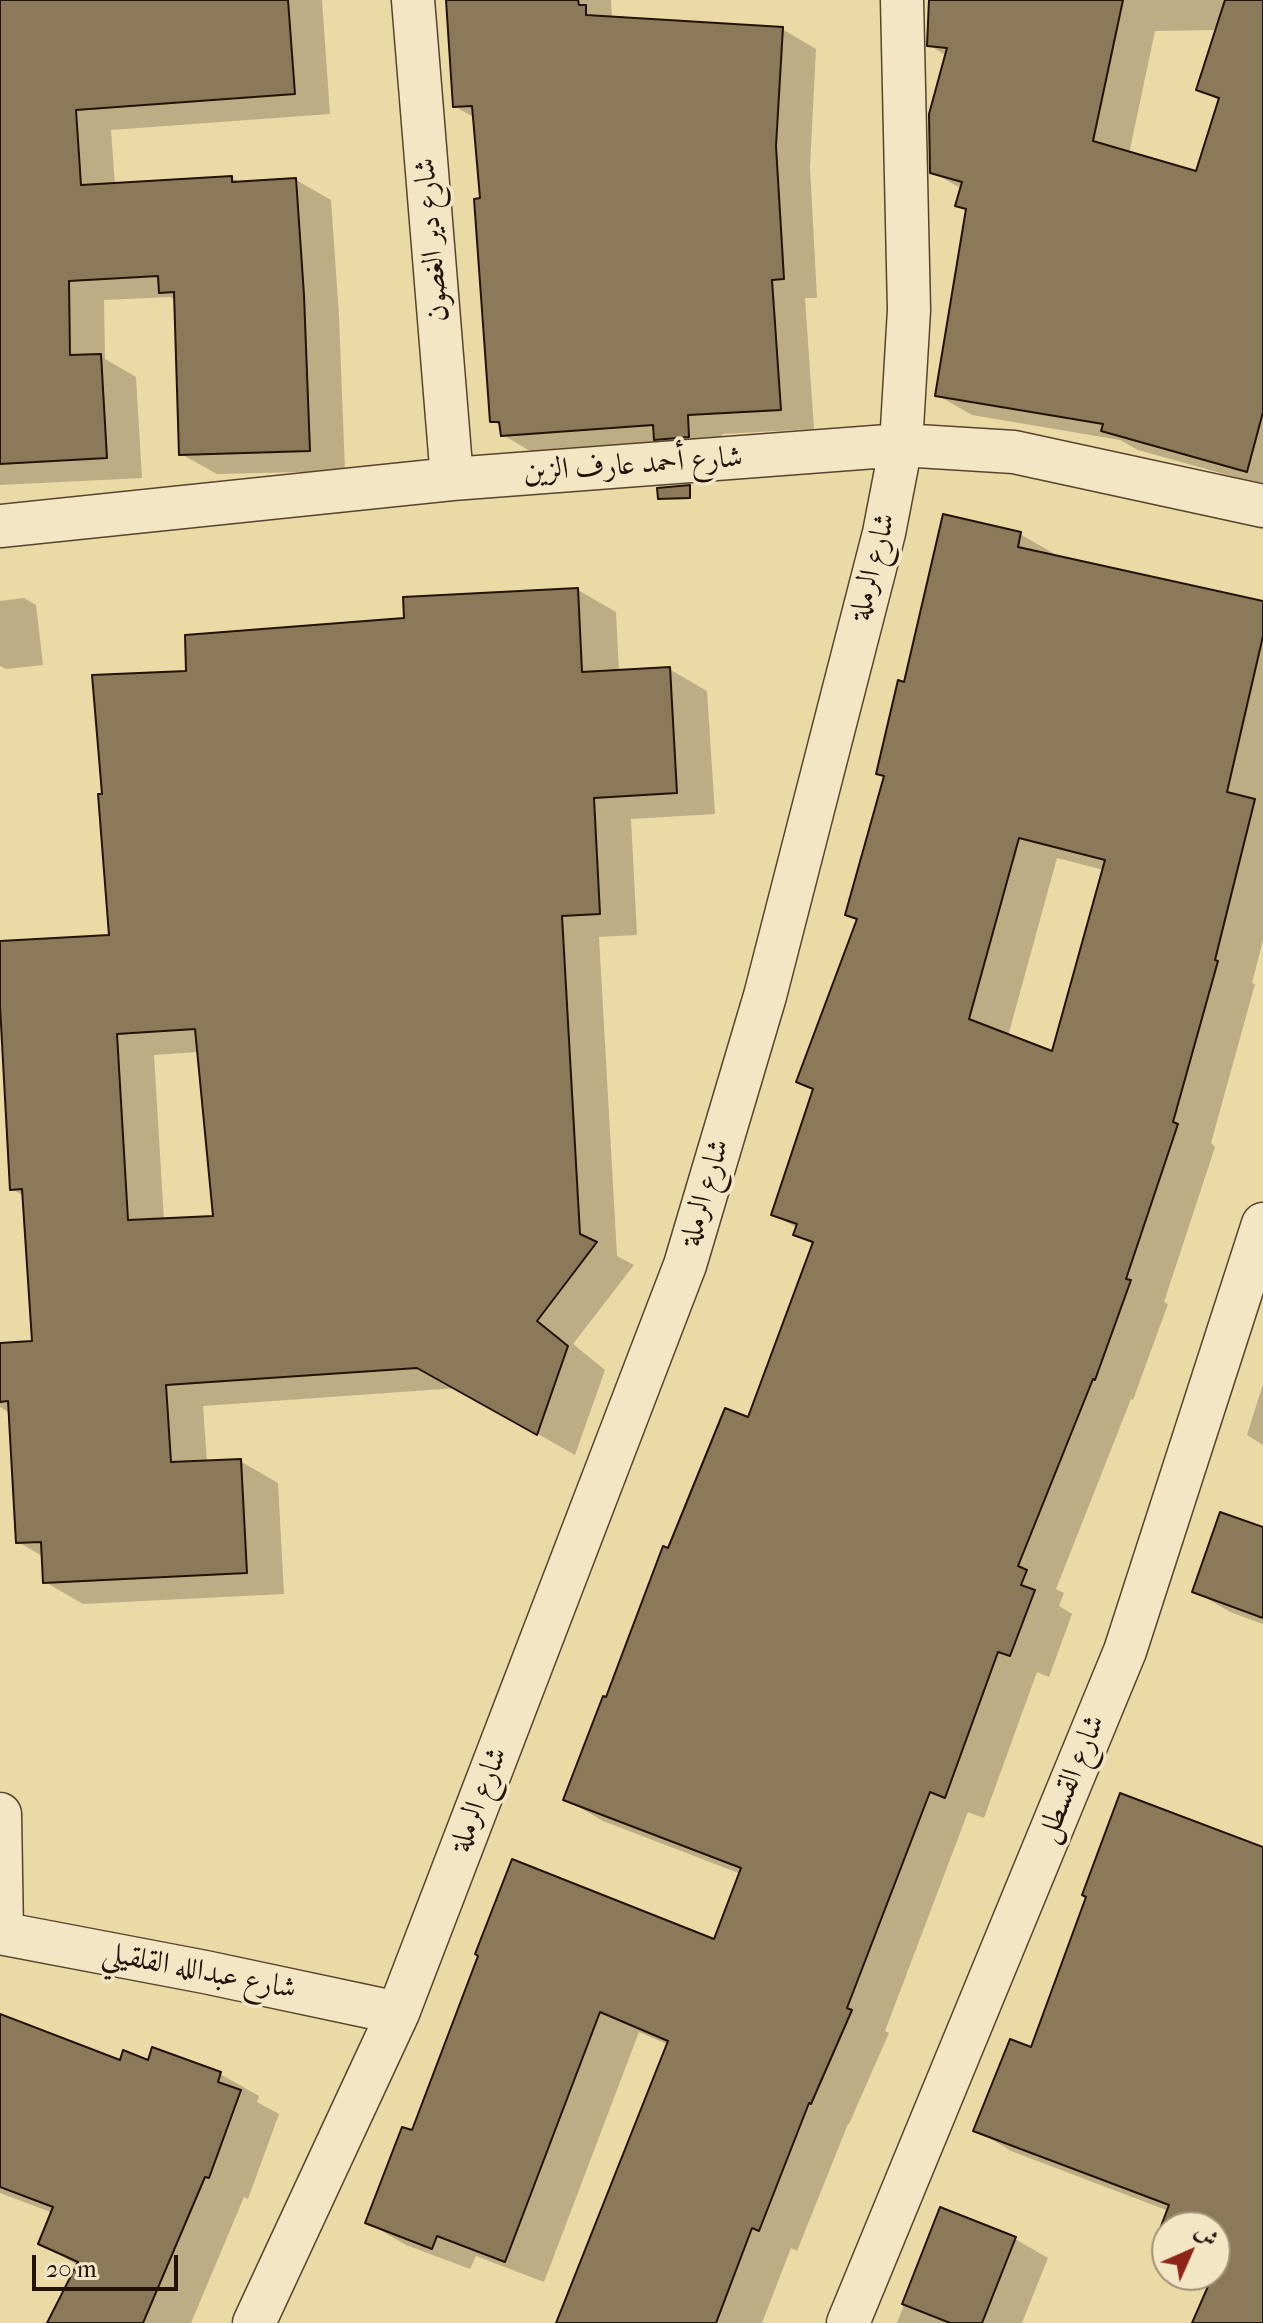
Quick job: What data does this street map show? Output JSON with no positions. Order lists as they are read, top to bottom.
{
  "streets": {
    "street": [
      "شارع دير الغصون",
      "شارع أحمد عارف الزين",
      "شارع الرملة",
      "شارع القسطل",
      "شارع عبدالله القلقيلي"
    ]
  },
  "crossings": [
    ["شارع دير الغصون", "شارع أحمد عارف الزين"],
    ["شارع أحمد عارف الزين", "شارع الرملة"],
    ["شارع الرملة", "شارع عبدالله القلقيلي"]
  ],
  "scale_bar": "20 m",
  "north": "top right"
}
